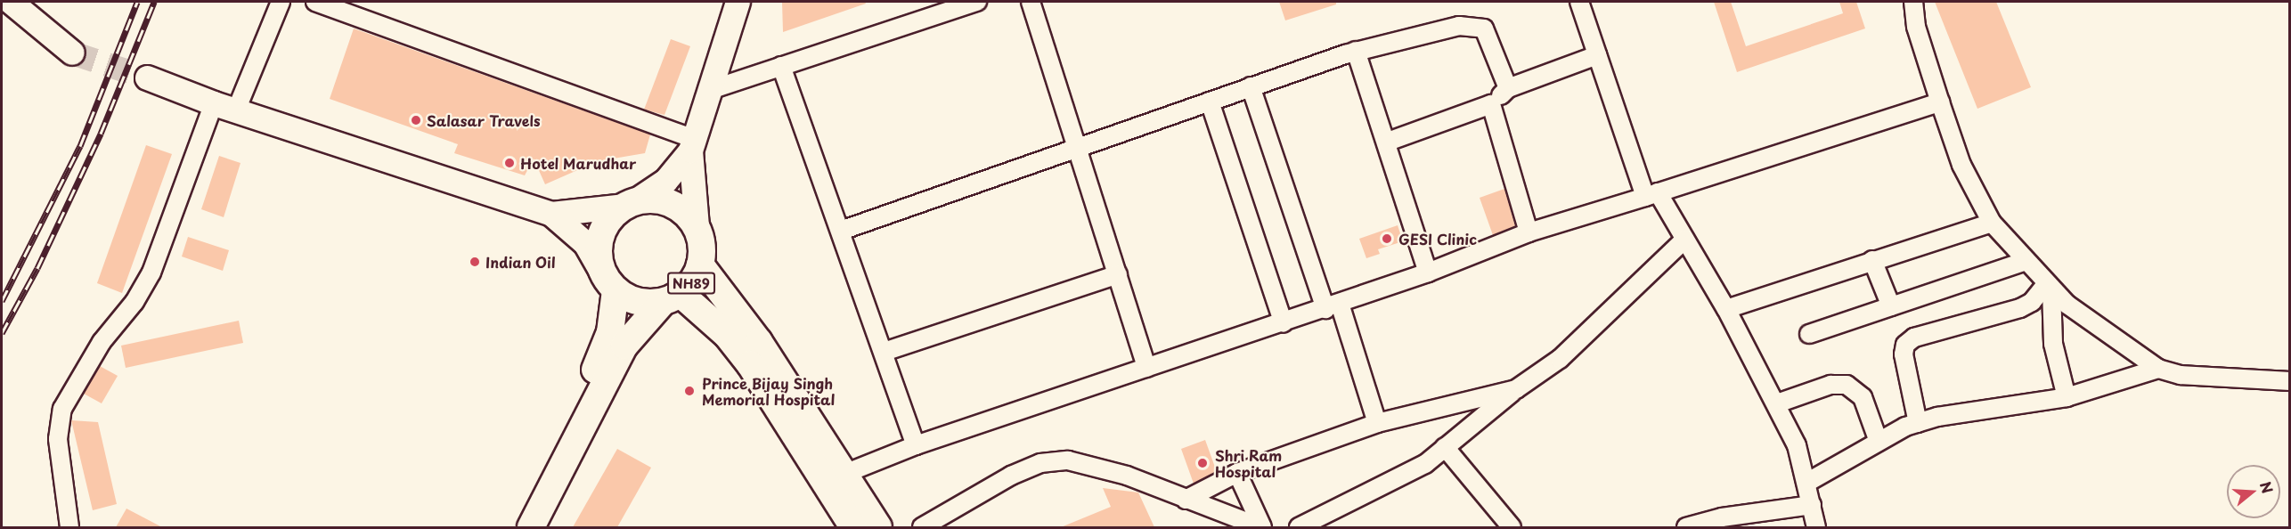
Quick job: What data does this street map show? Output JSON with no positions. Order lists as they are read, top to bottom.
{
  "streets": {
    "main road": ["NH89"]
  },
  "places": [
    "Salasar Travels",
    "Hotel Marudhar",
    "GESI Clinic",
    "Indian Oil",
    "Prince Bijay Singh Memorial Hospital",
    "Shri Ram Hospital"
  ],
  "north": "right"
}
